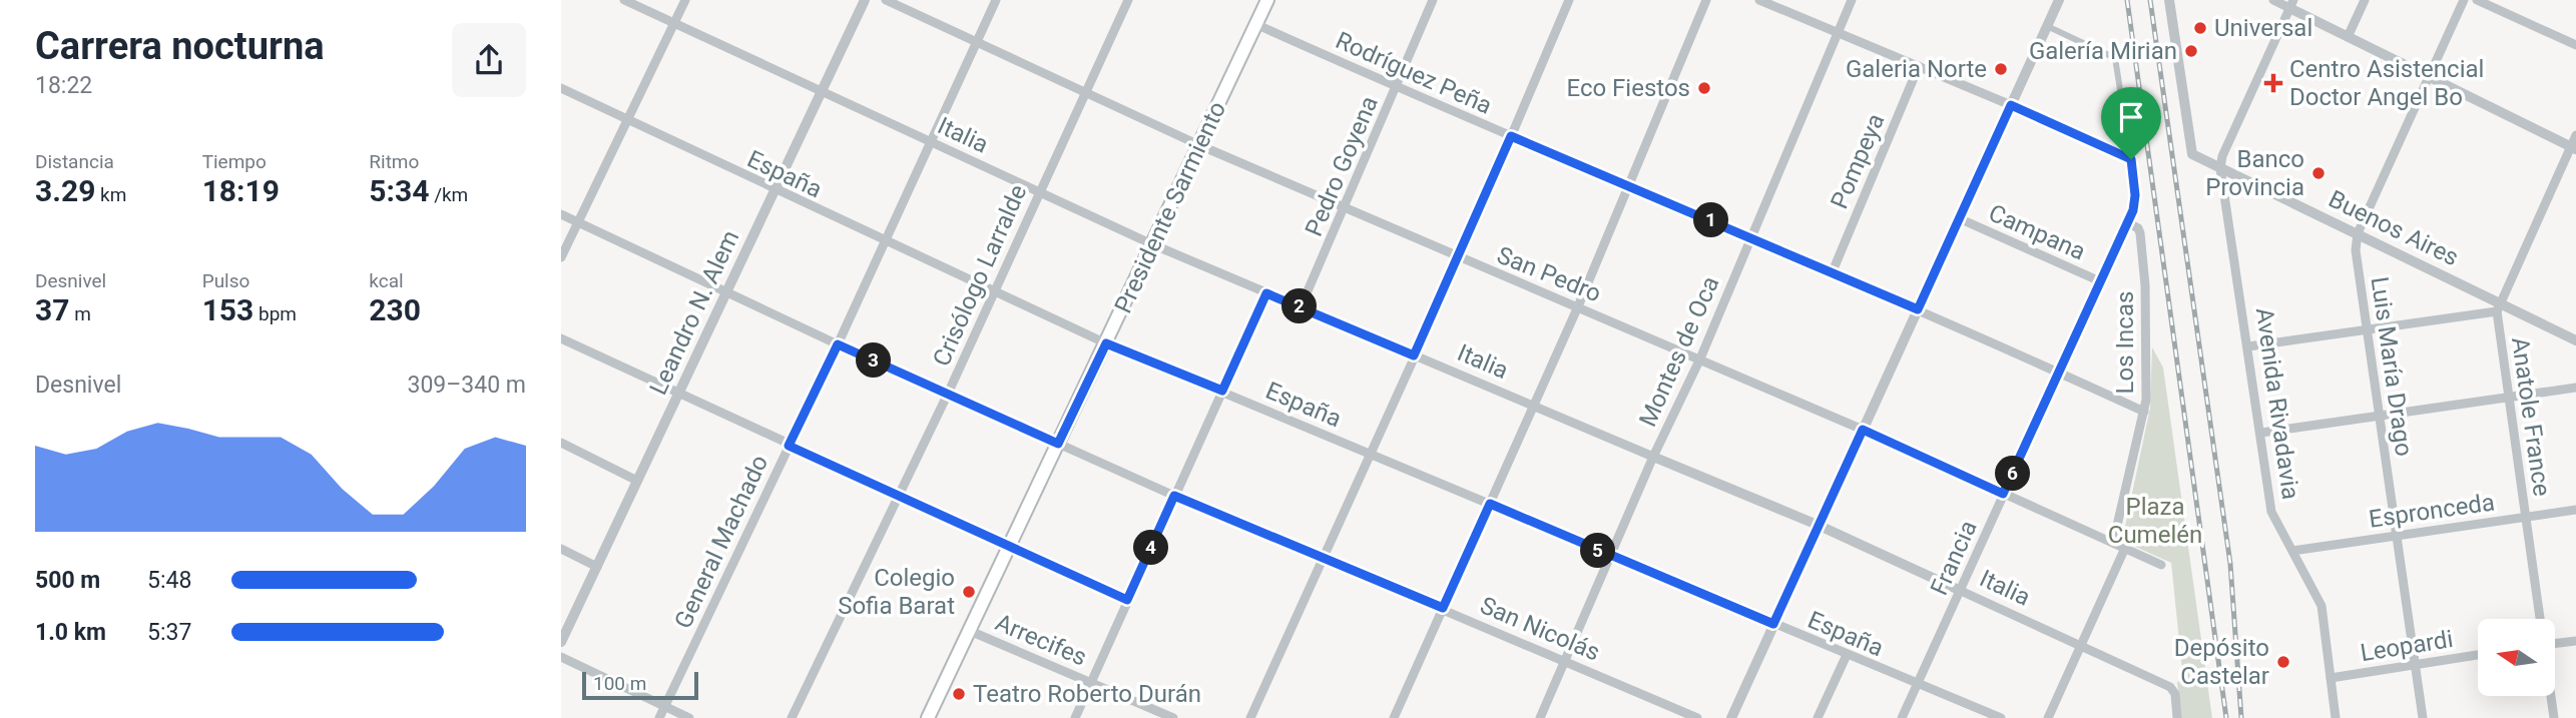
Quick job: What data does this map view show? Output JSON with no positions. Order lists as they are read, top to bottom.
{
  "streets": {
    "main road": ["Presidente Sarmiento"],
    "street": [
      "Rodríguez Peña",
      "Italia",
      "Pompeya",
      "Pedro Goyena",
      "España",
      "Buenos Aires",
      "Campana",
      "San Pedro",
      "Crisólogo Larralde",
      "Leandro N. Alem",
      "Los Incas",
      "Montes de Oca",
      "Luis María Drago",
      "Avenida Rivadavia",
      "Anatole France",
      "Espronceda",
      "General Machado",
      "Francia",
      "San Nicolás",
      "Arrecifes",
      "Leopardi"
    ]
  },
  "crossings": [
    ["Rodríguez Peña", "Pompeya"],
    ["Rodríguez Peña", "Pedro Goyena"],
    ["Rodríguez Peña", "Presidente Sarmiento"],
    ["Rodríguez Peña", "Los Incas"],
    ["Rodríguez Peña", "Montes de Oca"],
    ["Rodríguez Peña", "Francia"],
    ["Italia", "Pedro Goyena"],
    ["Italia", "Presidente Sarmiento"],
    ["Italia", "Crisólogo Larralde"],
    ["Italia", "Leandro N. Alem"],
    ["Italia", "Montes de Oca"],
    ["Italia", "General Machado"],
    ["Italia", "Francia"],
    ["Pedro Goyena", "San Pedro"],
    ["España", "Presidente Sarmiento"],
    ["España", "Crisólogo Larralde"],
    ["España", "Leandro N. Alem"],
    ["España", "Montes de Oca"],
    ["España", "General Machado"],
    ["España", "Francia"],
    ["Presidente Sarmiento", "San Pedro"],
    ["Presidente Sarmiento", "San Nicolás"],
    ["Presidente Sarmiento", "Arrecifes"],
    ["Buenos Aires", "Luis María Drago"],
    ["Buenos Aires", "Avenida Rivadavia"],
    ["Buenos Aires", "Anatole France"],
    ["Campana", "Francia"],
    ["San Pedro", "Crisólogo Larralde"],
    ["San Pedro", "Los Incas"],
    ["San Pedro", "Montes de Oca"],
    ["San Pedro", "General Machado"],
    ["San Pedro", "Francia"],
    ["Crisólogo Larralde", "San Nicolás"],
    ["Leandro N. Alem", "San Nicolás"],
    ["Los Incas", "Francia"],
    ["Montes de Oca", "San Nicolás"],
    ["Luis María Drago", "Espronceda"],
    ["Luis María Drago", "Leopardi"],
    ["Avenida Rivadavia", "Espronceda"],
    ["Avenida Rivadavia", "Leopardi"],
    ["Anatole France", "Espronceda"],
    ["General Machado", "San Nicolás"]
  ],
  "parks": ["Plaza Cumelén"],
  "places": {
    "other": [
      "Universal",
      "Galería Mirian",
      "Galeria Norte",
      "Eco Fiestos",
      "Banco Provincia",
      "Colegio Sofia Barat",
      "Depósito Castelar",
      "Teatro Roberto Durán"
    ],
    "health": ["Centro Asistencial Doctor Angel Bo"]
  },
  "scale_bar": "100 m",
  "north": "left",
  "page": {
    "heading": ["Carrera nocturna", "18:22"],
    "stats": [
      ["Distancia", "3.29 km"],
      ["Tiempo", "18:19"],
      ["Ritmo", "5:34 /km"],
      ["Desnivel", "37 m"],
      ["Pulso", "153 bpm"],
      ["kcal", "230"]
    ],
    "pins": [
      "1",
      "2",
      "3",
      "6",
      "4",
      "5"
    ],
    "chart": ["Desnivel", "309–340 m"],
    "list": [
      {
        "name": "500 m",
        "note": "5:48"
      },
      {
        "name": "1.0 km",
        "note": "5:37"
      }
    ],
    "scale": "100 m"
  }
}
